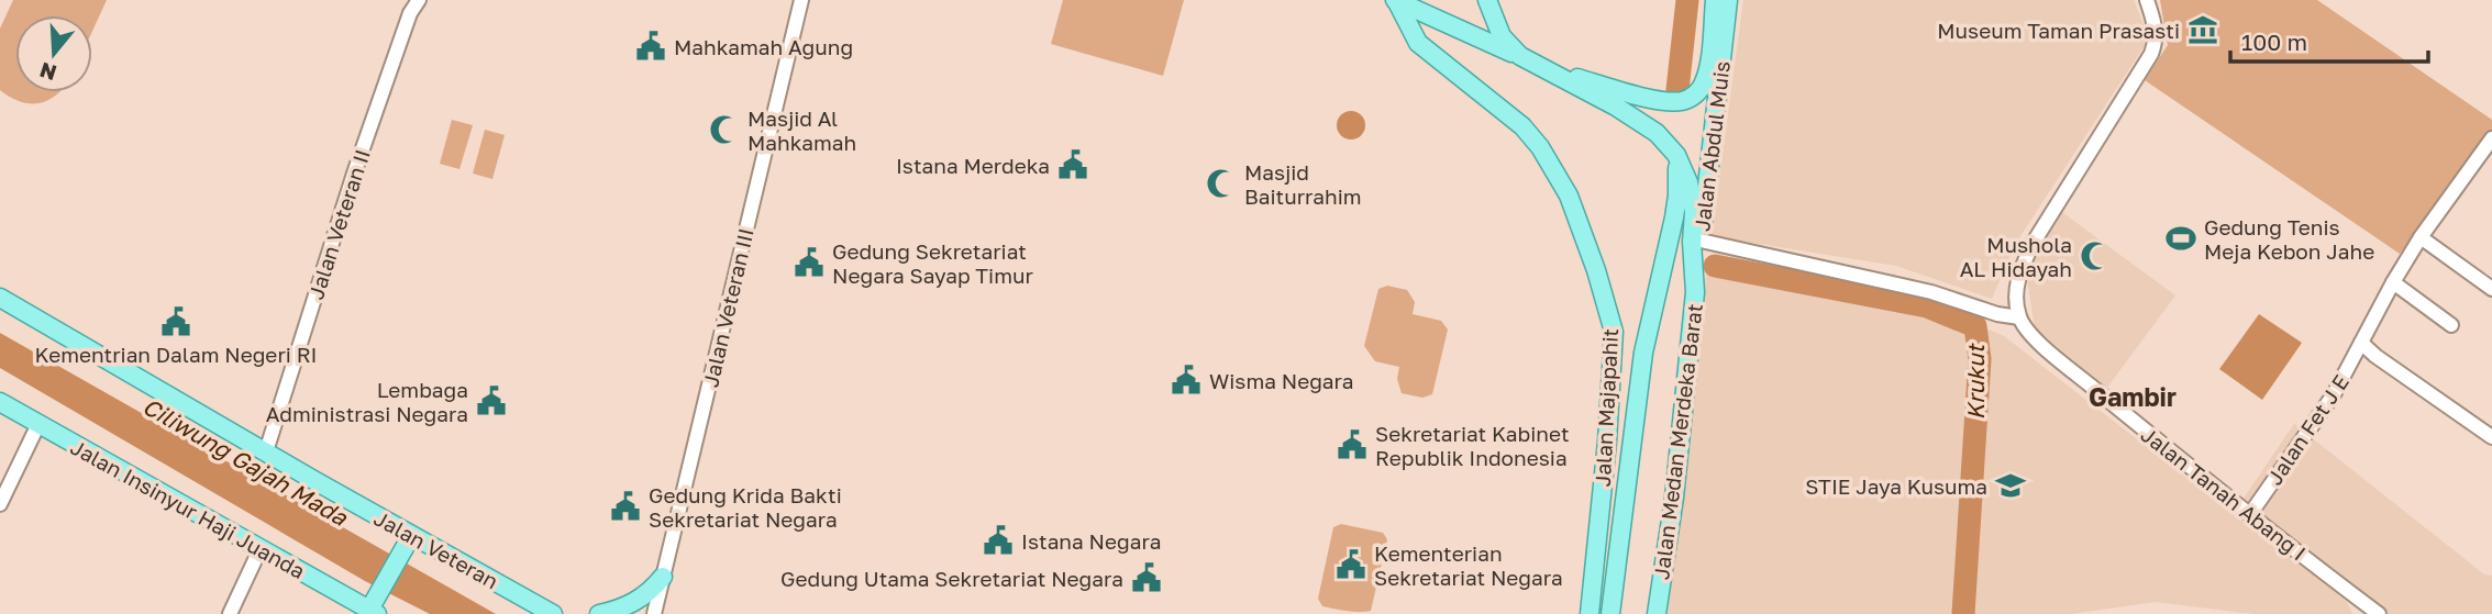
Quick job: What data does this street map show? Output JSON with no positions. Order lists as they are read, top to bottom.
{
  "streets": {
    "main road": [
      "Jalan Abdul Muis",
      "Jalan Majapahit",
      "Jalan Medan Merdeka Barat",
      "Jalan Insinyur Haji Juanda",
      "Jalan Veteran"
    ],
    "street": [
      "Jalan Veteran II",
      "Jalan Veteran III",
      "Jalan Fet J E",
      "Jalan Tanah Abang I"
    ]
  },
  "crossings": [
    ["Jalan Abdul Muis", "Jalan Medan Merdeka Barat"],
    ["Jalan Veteran II", "Jalan Veteran"],
    ["Jalan Majapahit", "Jalan Medan Merdeka Barat"],
    ["Jalan Fet J E", "Jalan Tanah Abang I"]
  ],
  "districts": ["Gambir"],
  "water": ["Krukut", "Ciliwung Gajah Mada"],
  "places": {
    "museum": ["Museum Taman Prasasti"],
    "public building": [
      "Mahkamah Agung",
      "Istana Merdeka",
      "Gedung Sekretariat Negara Sayap Timur",
      "Kementrian Dalam Negeri RI",
      "Wisma Negara",
      "Lembaga Administrasi Negara",
      "Sekretariat Kabinet Republik Indonesia",
      "Gedung Krida Bakti Sekretariat Negara",
      "Istana Negara",
      "Kementerian Sekretariat Negara",
      "Gedung Utama Sekretariat Negara"
    ],
    "mosque": ["Masjid Al Mahkamah", "Masjid Baiturrahim", "Mushola AL Hidayah"],
    "sports": ["Gedung Tenis Meja Kebon Jahe"],
    "school or university": ["STIE Jaya Kusuma"]
  },
  "scale_bar": "100 m",
  "north": "bottom"
}
